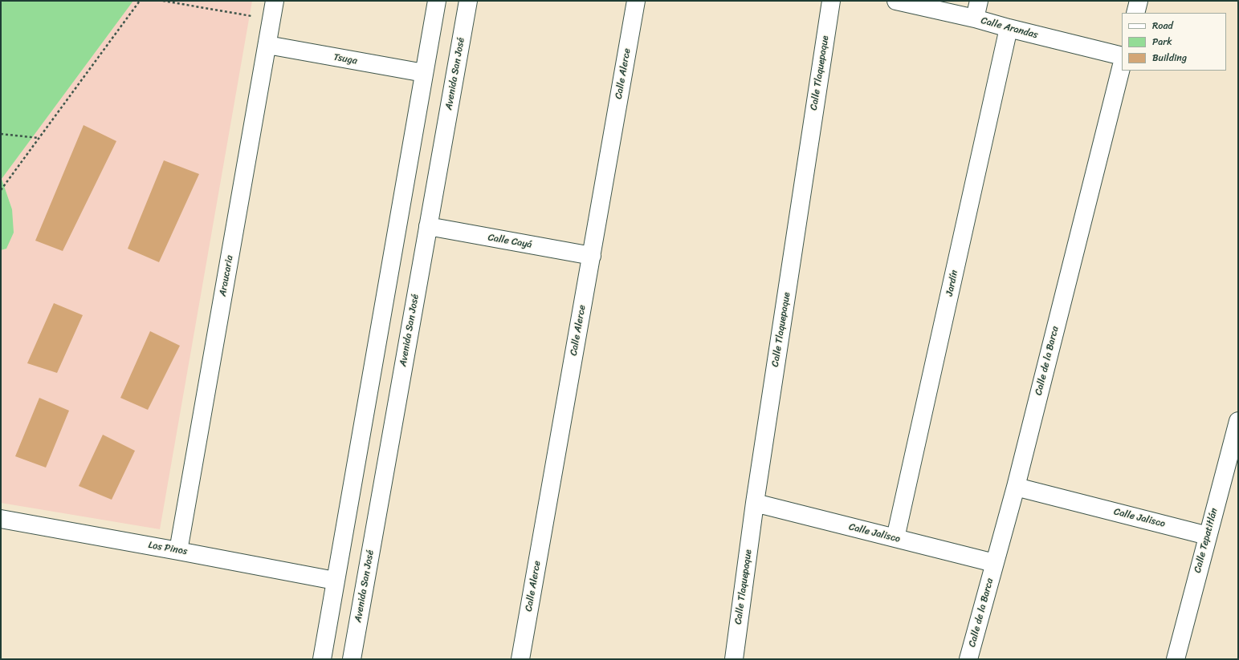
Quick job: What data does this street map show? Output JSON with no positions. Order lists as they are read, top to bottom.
{
  "streets": {
    "street": [
      "Calle Arandas",
      "Tsuga",
      "Calle Tlaquepaque",
      "Avenida San José",
      "Calle Alerce",
      "Calle Cayá",
      "Araucaria",
      "Jardín",
      "Calle de la Barca",
      "Calle Jalisco",
      "Calle Tepatitlán",
      "Los Pinos"
    ]
  },
  "crossings": [
    ["Calle Arandas", "Jardín"],
    ["Tsuga", "Araucaria"],
    ["Calle Tlaquepaque", "Calle Jalisco"],
    ["Avenida San José", "Calle Cayá"],
    ["Calle Alerce", "Calle Cayá"],
    ["Araucaria", "Los Pinos"],
    ["Jardín", "Calle Jalisco"],
    ["Calle de la Barca", "Calle Jalisco"],
    ["Calle Jalisco", "Calle Tepatitlán"]
  ],
  "legend": ["Road", "Park", "Building"]
}
